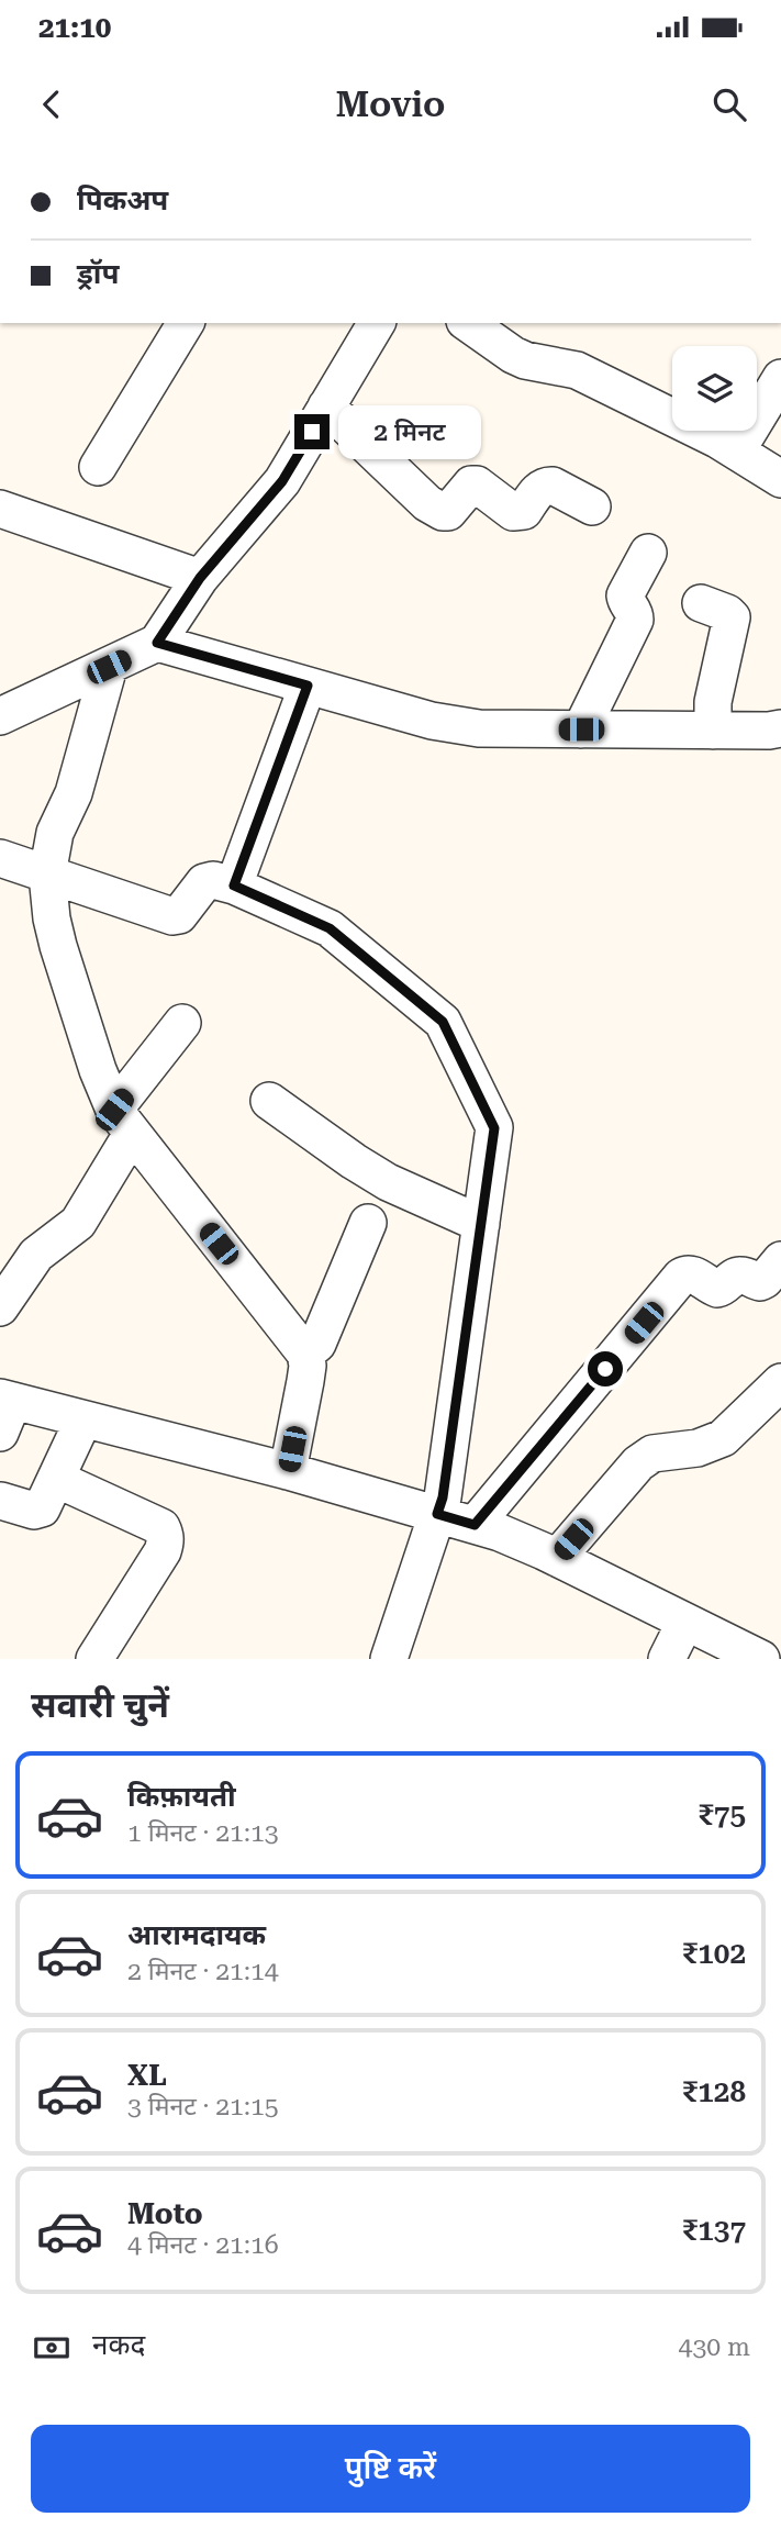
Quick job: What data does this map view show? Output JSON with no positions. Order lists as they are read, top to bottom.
{
  "page": {
    "status": "21:10",
    "header": "Movio",
    "banner": ["पिकअप", "ड्रॉप"],
    "bubble": "2 मिनट",
    "heading": "सवारी चुनें",
    "list": [
      {
        "name": "किफ़ायती",
        "note": "1 मिनट · 21:13",
        "value": "₹75"
      },
      {
        "name": "आरामदायक",
        "note": "2 मिनट · 21:14",
        "value": "₹102"
      },
      {
        "name": "XL",
        "note": "3 मिनट · 21:15",
        "value": "₹128"
      },
      {
        "name": "Moto",
        "note": "4 मिनट · 21:16",
        "value": "₹137"
      }
    ],
    "pay": ["नकद", "430 m"],
    "buttons": "पुष्टि करें"
  }
}
